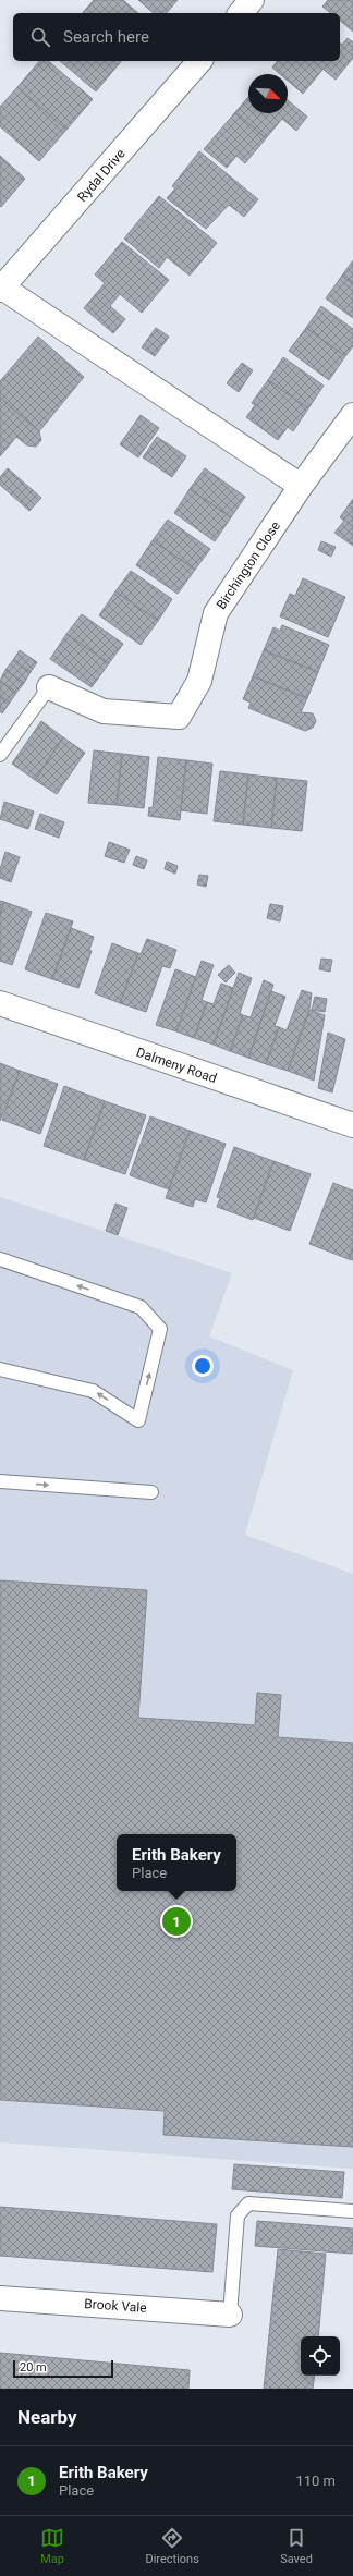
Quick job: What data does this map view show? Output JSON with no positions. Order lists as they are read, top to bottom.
{
  "streets": {
    "street": [
      "Rydal Drive",
      "Birchington Close",
      "Dalmeny Road",
      "Brook Vale"
    ]
  },
  "scale_bar": "20 m",
  "north": "bottom right",
  "page": {
    "search": "Search here",
    "popup": ["Erith Bakery", "Place"],
    "pins": "1",
    "scale": "20 m",
    "heading": "Nearby",
    "list": [
      {
        "mark": "1",
        "name": "Erith Bakery",
        "note": "Place",
        "value": "110 m"
      }
    ],
    "nav": ["Map", "Directions", "Saved"]
  }
}
